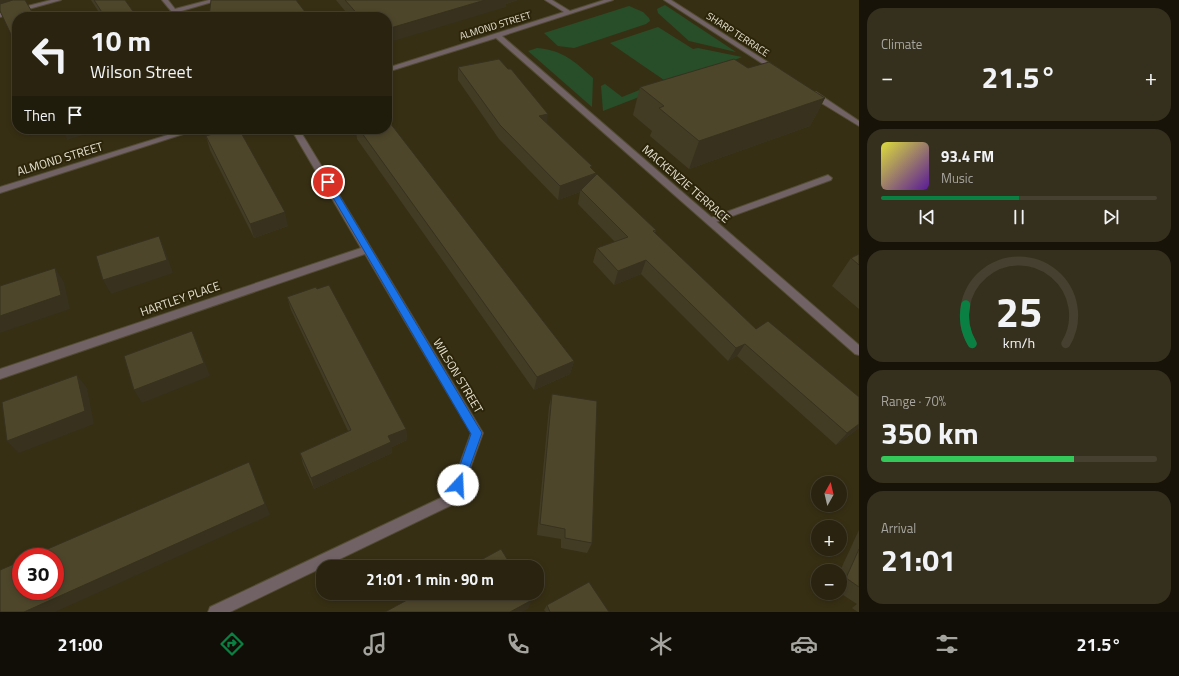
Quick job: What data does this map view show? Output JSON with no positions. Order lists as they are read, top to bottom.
{
  "streets": {
    "street": [
      "ALMOND STREET",
      "SHARP TERRACE",
      "MACKENZIE TERRACE",
      "HARTLEY PLACE",
      "WILSON STREET"
    ]
  },
  "crossings": [
    ["ALMOND STREET", "MACKENZIE TERRACE"],
    ["HARTLEY PLACE", "WILSON STREET"]
  ],
  "north": "top",
  "page": {
    "tile": [
      "Climate",
      ["Range · 70%", "350 km"],
      ["Arrival", "21:01"]
    ],
    "turn": ["10 m", "Wilson Street"],
    "heat": ["−", "21.5°", "+"],
    "then": "Then",
    "song": ["93.4 FM", "Music"],
    "map_buttons": ["+", "−"],
    "limit": "30",
    "trip": "21:01 · 1 min · 90 m",
    "tabs": ["21:00", "21.5°"],
    "gauge": ["25", "km/h"]
  }
}
